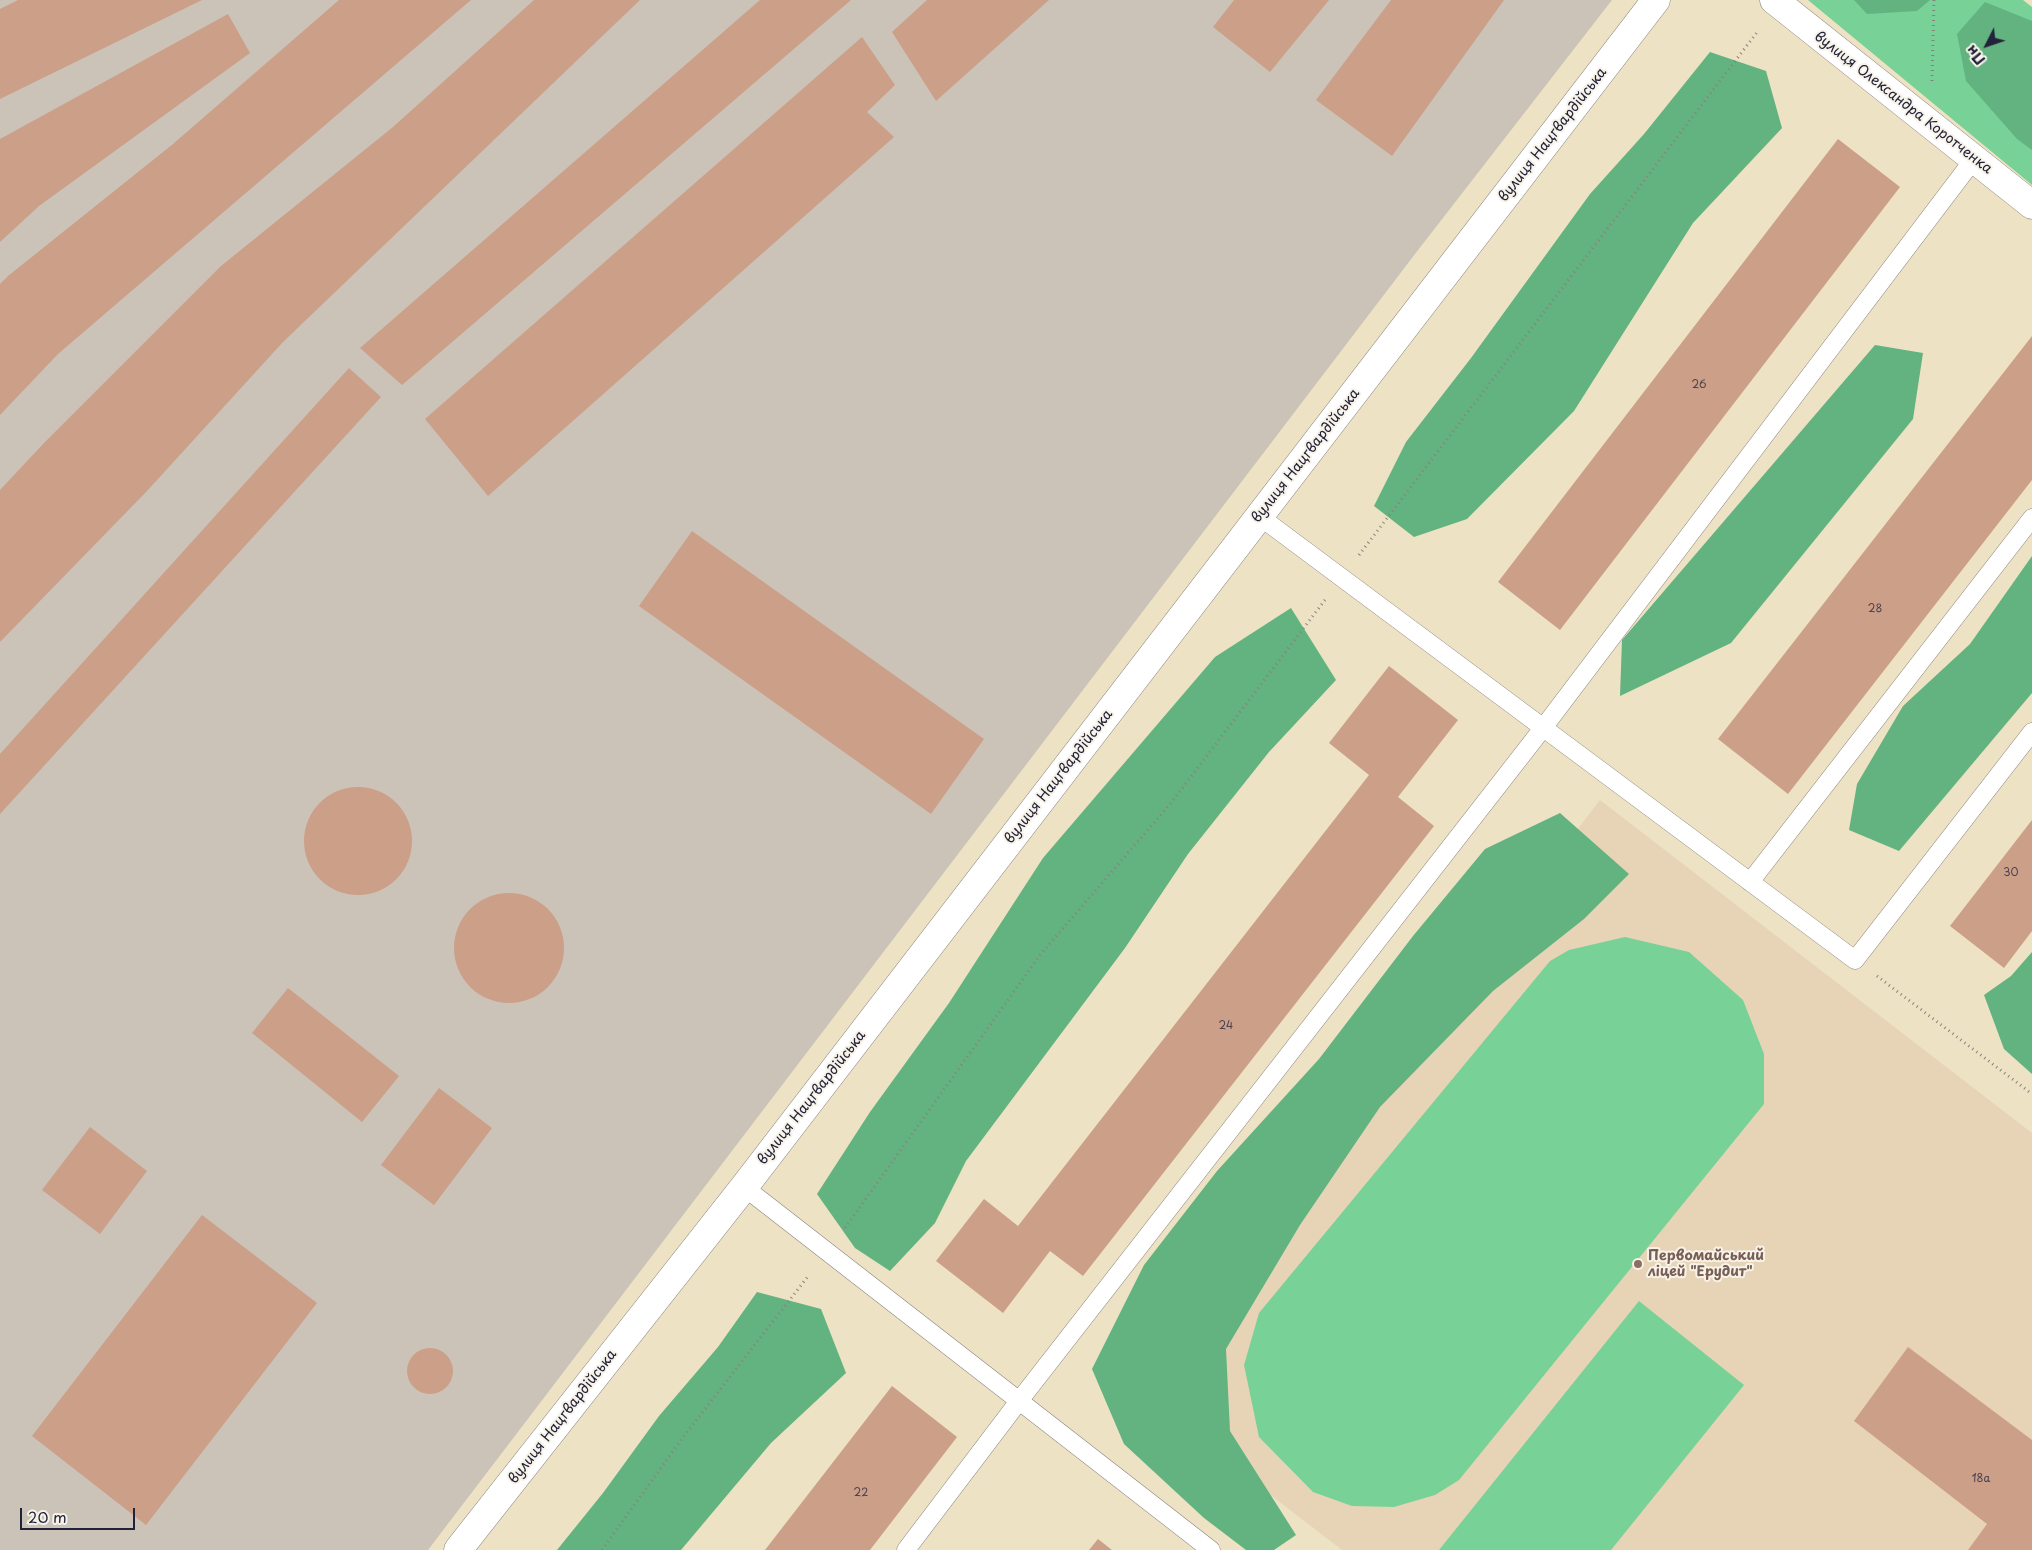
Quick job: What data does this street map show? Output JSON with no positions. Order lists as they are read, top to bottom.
{
  "streets": {
    "street": ["вулиця Олександра Коротченка", "вулиця Нацгвардійська"]
  },
  "places": ["Первомайський ліцей \"Ерудит\""],
  "house_numbers": [
    "26",
    "28",
    "30",
    "24",
    "18а",
    "22"
  ],
  "scale_bar": "20 m",
  "north": "bottom left"
}
